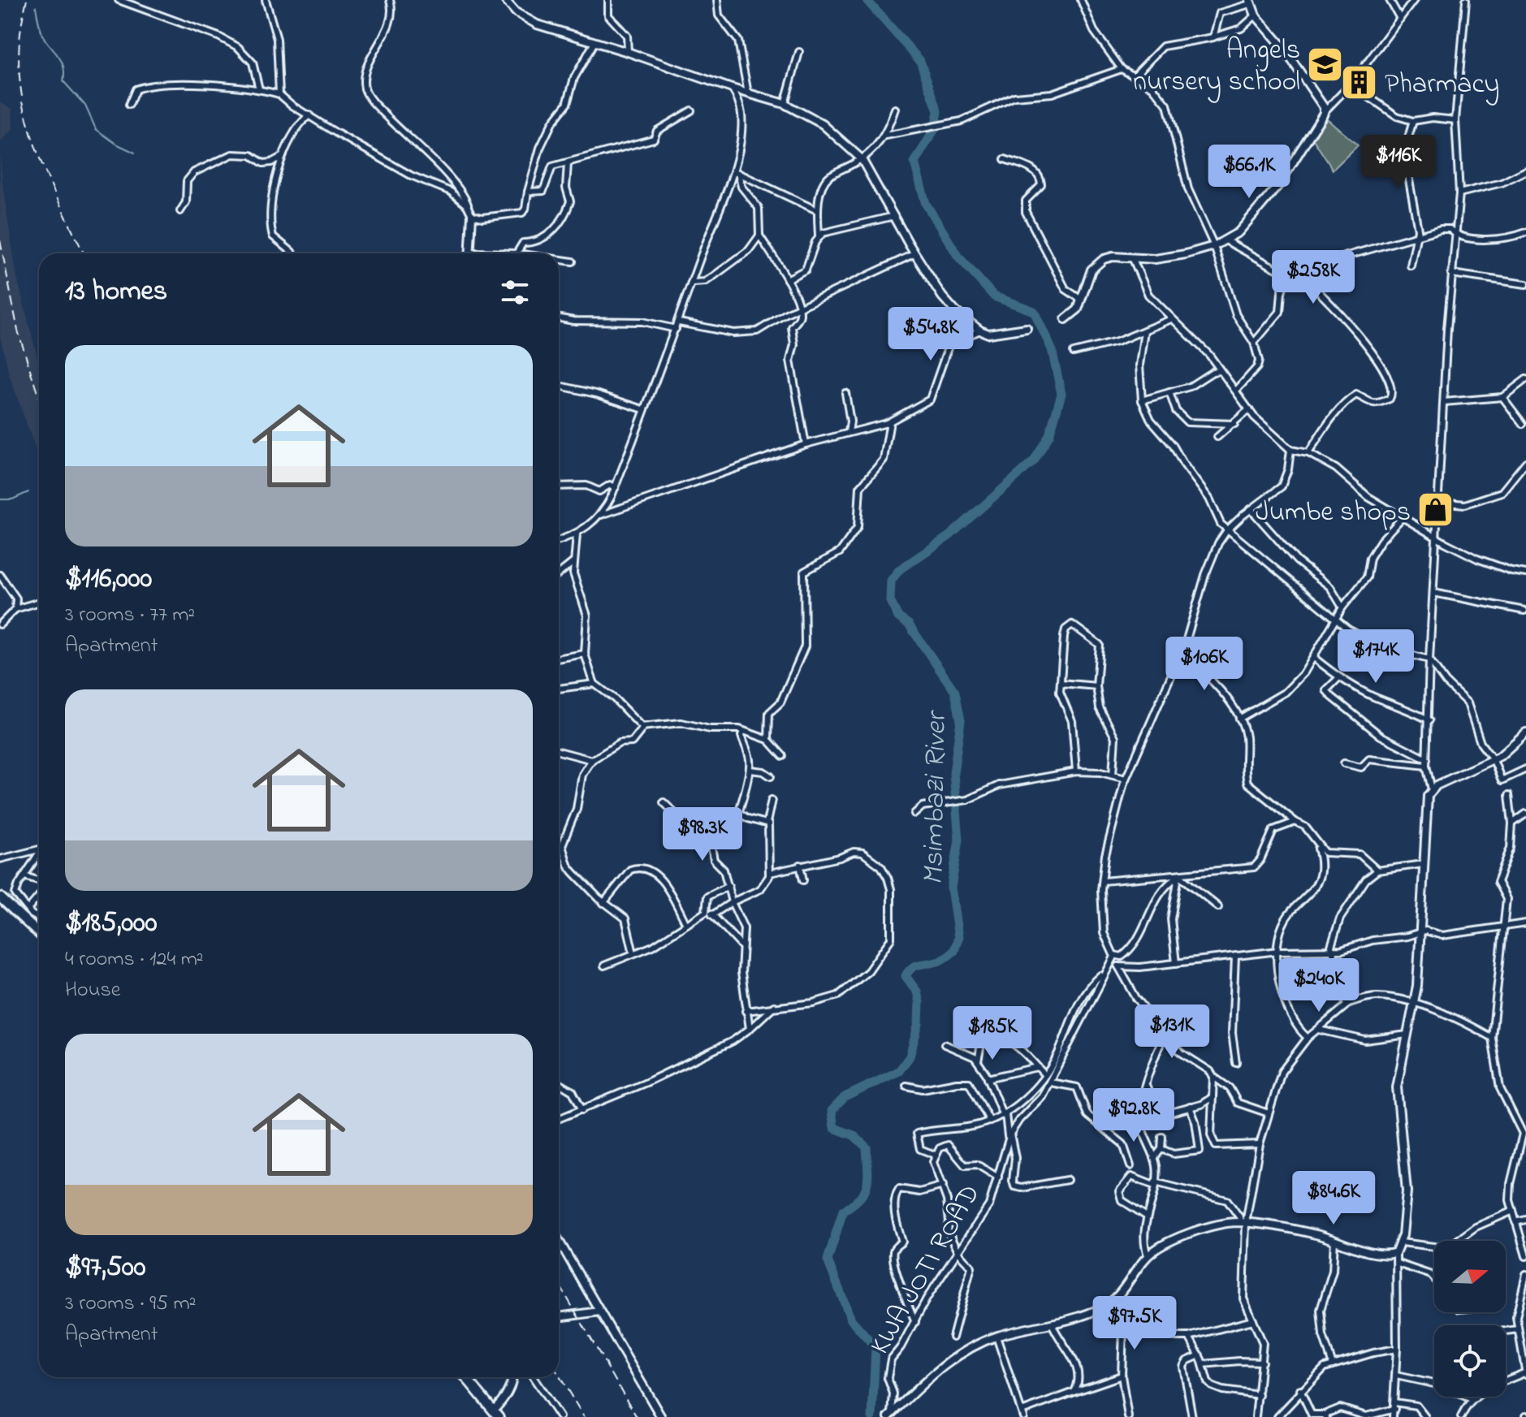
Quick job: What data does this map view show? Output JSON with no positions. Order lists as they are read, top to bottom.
{
  "streets": {
    "street": ["KWA JOTI ROAD"]
  },
  "water": ["Msimbazi River"],
  "places": {
    "school or university": ["Angels nursery school"],
    "building": ["Pharmacy"],
    "shop": ["Jumbe shops"]
  },
  "north": "right",
  "page": {
    "price": [
      "$116K",
      "$66.1K",
      "$258K",
      "$54.8K",
      "$174K",
      "$106K",
      "$98.3K",
      "$240K",
      "$131K",
      "$185K",
      "$92.8K",
      "$84.6K",
      "$97.5K"
    ],
    "heading": "13 homes",
    "list": [
      {
        "name": "$116,000",
        "note": "3 rooms · 77 m² · Apartment"
      },
      {
        "name": "$185,000",
        "note": "4 rooms · 124 m² · House"
      },
      {
        "name": "$97,500",
        "note": "3 rooms · 95 m² · Apartment"
      }
    ]
  }
}
